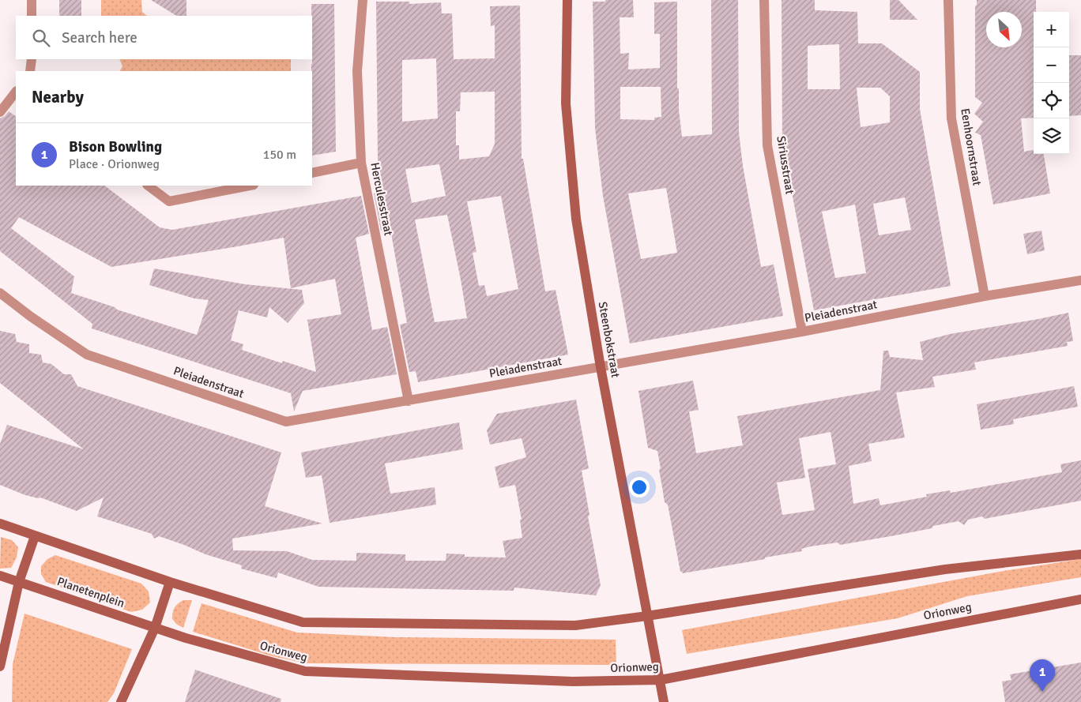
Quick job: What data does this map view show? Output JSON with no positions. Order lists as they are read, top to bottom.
{
  "streets": {
    "street": [
      "Eenhoornstraat",
      "Siriusstraat",
      "Herculesstraat",
      "Pleiadenstraat",
      "Steenbokstraat",
      "Planetenplein",
      "Orionweg"
    ]
  },
  "crossings": [
    ["Eenhoornstraat", "Pleiadenstraat"],
    ["Siriusstraat", "Pleiadenstraat"],
    ["Herculesstraat", "Pleiadenstraat"],
    ["Pleiadenstraat", "Steenbokstraat"],
    ["Steenbokstraat", "Orionweg"],
    ["Planetenplein", "Orionweg"]
  ],
  "north": "bottom right",
  "page": {
    "map_buttons": ["+", "−"],
    "search": "Search here",
    "heading": "Nearby",
    "list": [
      {
        "mark": "1",
        "name": "Bison Bowling",
        "note": "Place · Orionweg",
        "value": "150 m"
      }
    ],
    "pins": "1"
  }
}
